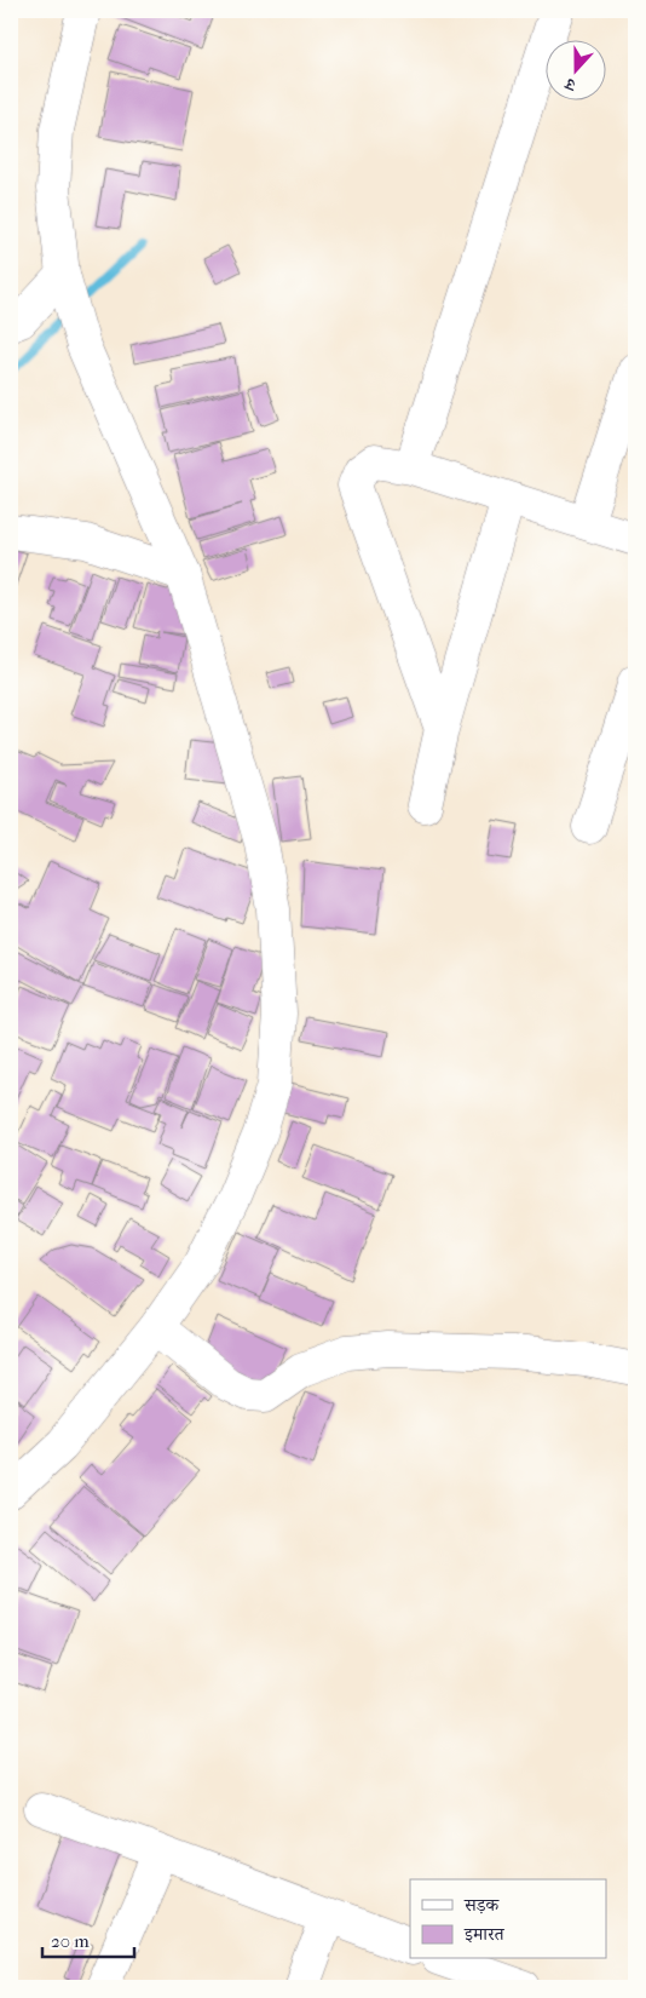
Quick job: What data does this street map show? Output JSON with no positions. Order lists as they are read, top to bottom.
{
  "legend": ["सड़क", "इमारत"],
  "scale_bar": "20 m",
  "north": "bottom"
}
